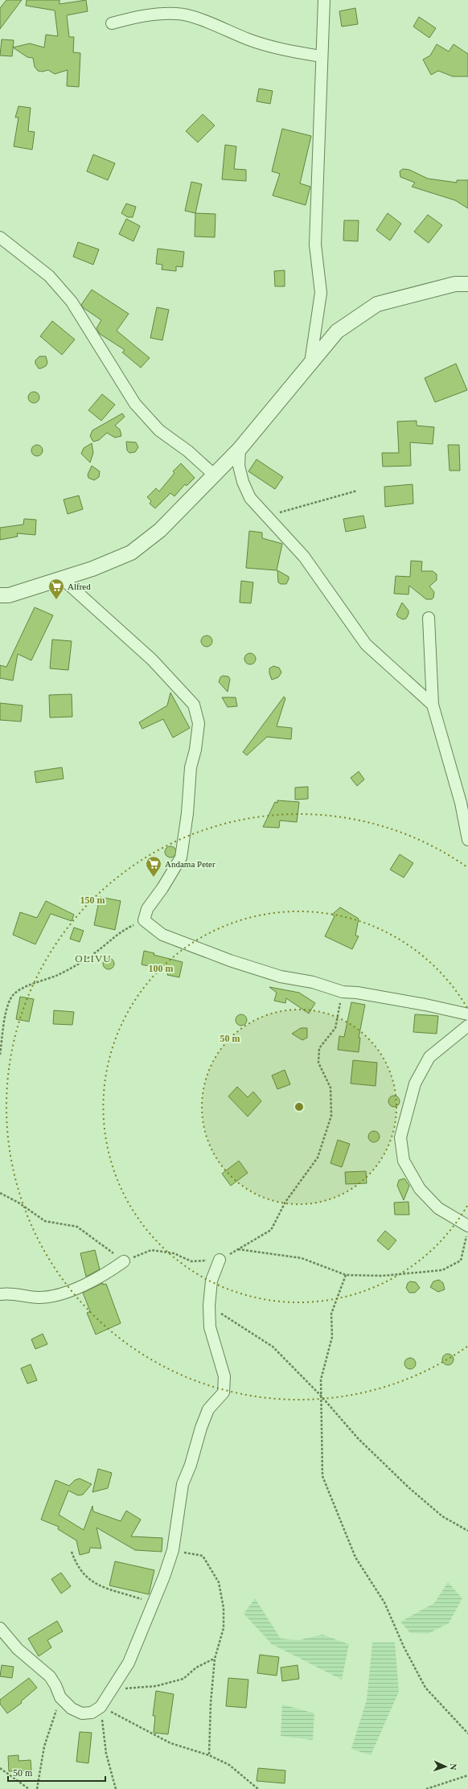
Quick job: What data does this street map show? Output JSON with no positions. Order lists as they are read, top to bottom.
{
  "districts": ["OLIVU"],
  "places": {
    "supermarket": ["Alfred", "Andama Peter"]
  },
  "scale_bar": "50 m",
  "north": "right",
  "rings": ["150 m", "100 m", "50 m"]
}
